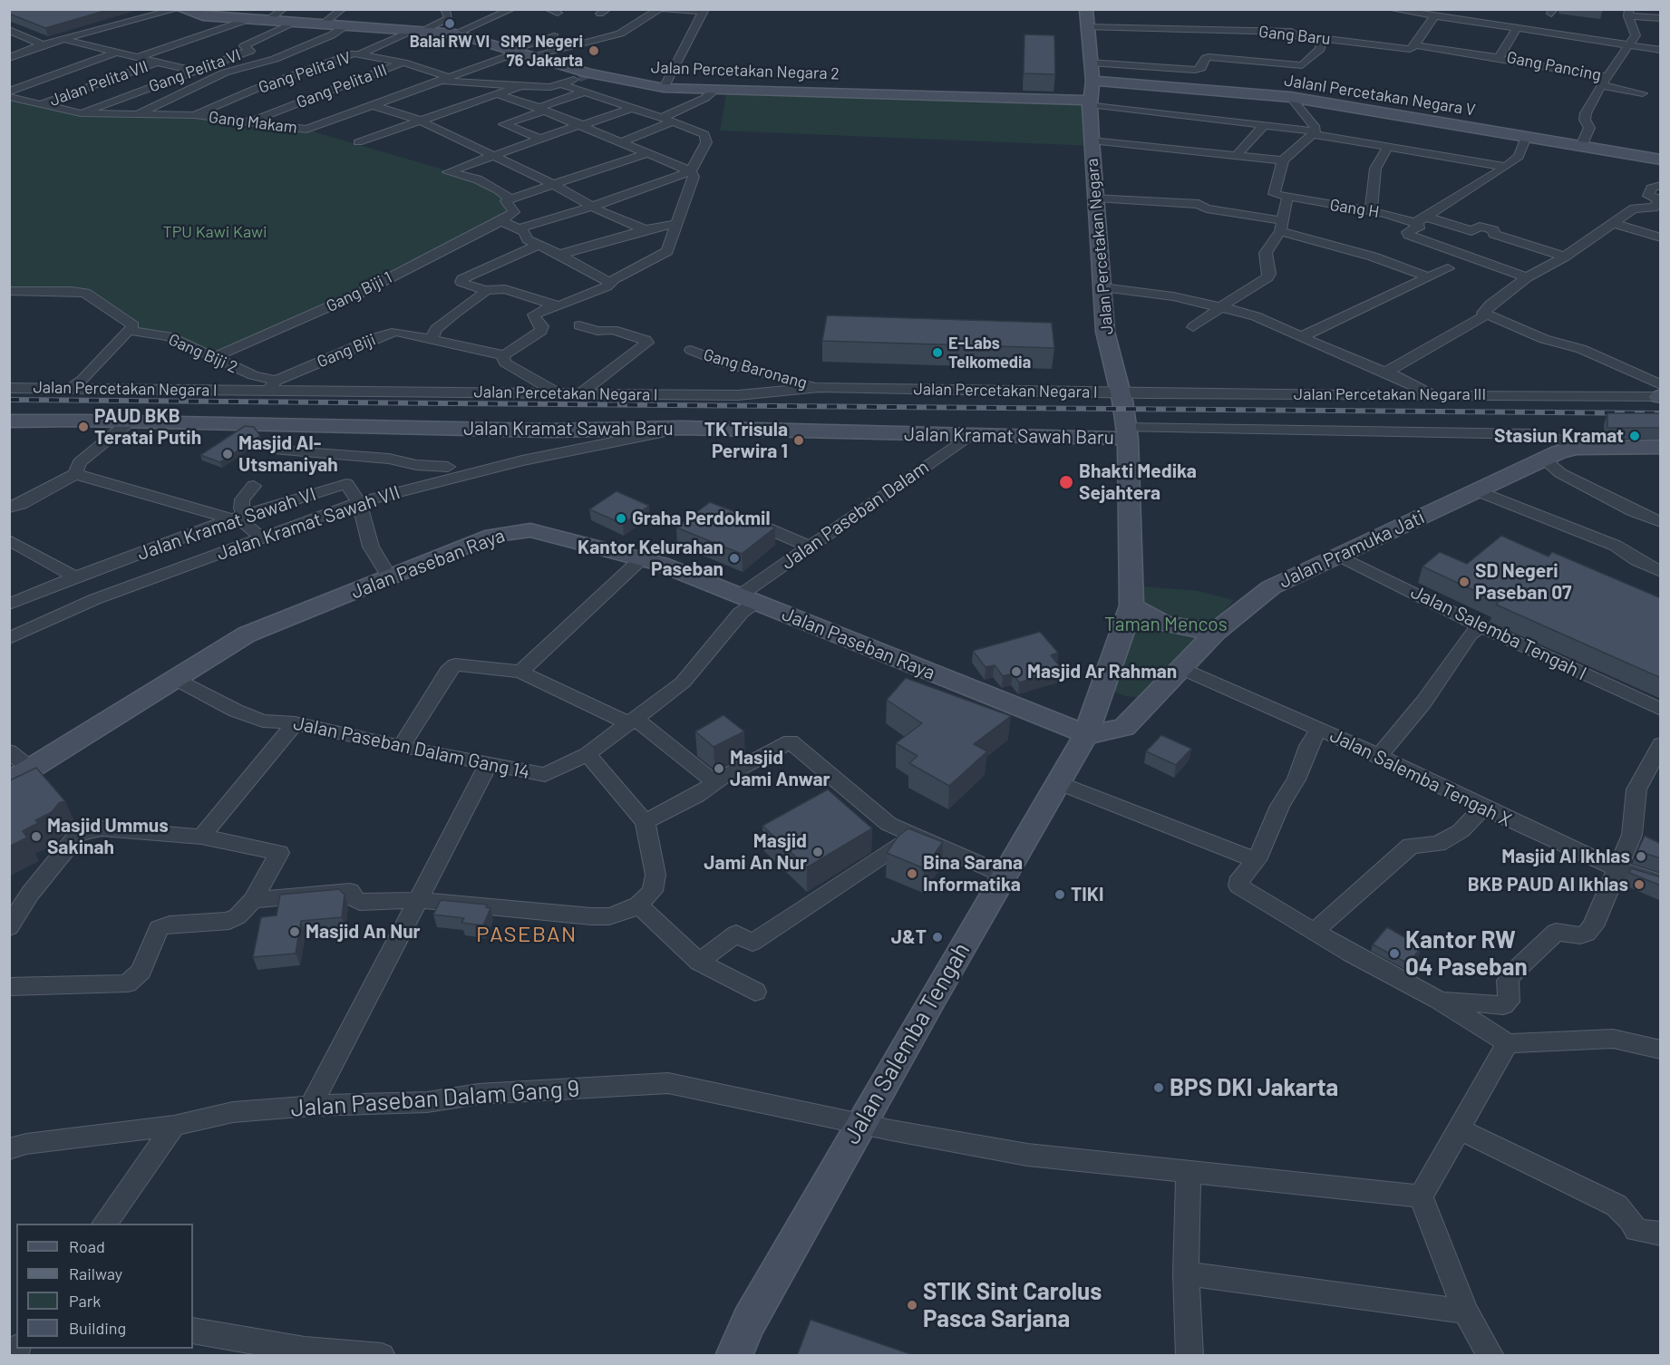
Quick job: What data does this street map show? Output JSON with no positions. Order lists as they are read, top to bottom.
{
  "streets": {
    "street": [
      "Gang Baru",
      "Gang Pancing",
      "Gang Pelita VI",
      "Jalan Percetakan Negara 2",
      "Gang Pelita IV",
      "Jalan Pelita VII",
      "Gang Pelita III",
      "Jalanl Percetakan Negara V",
      "Gang Makam",
      "Gang H",
      "Jalan Percetakan Negara",
      "Gang Biji 1",
      "Gang Biji",
      "Gang Biji 2",
      "Gang Baronang",
      "Jalan Percetakan Negara I",
      "Jalan Percetakan Negara III",
      "Jalan Kramat Sawah Baru",
      "Jalan Paseban Dalam",
      "Jalan Kramat Sawah VII",
      "Jalan Kramat Sawah VI",
      "Jalan Pramuka Jati",
      "Jalan Paseban Raya",
      "Jalan Salemba Tengah I",
      "Jalan Paseban Dalam Gang 14",
      "Jalan Salemba Tengah X",
      "Jalan Salemba Tengah",
      "Jalan Paseban Dalam Gang 9"
    ]
  },
  "crossings": [
    ["Gang Baru", "Gang Pancing"],
    ["Gang Baru", "Jalan Percetakan Negara"],
    ["Gang Pelita VI", "Jalan Percetakan Negara 2"],
    ["Gang Pelita VI", "Gang Makam"],
    ["Jalan Percetakan Negara 2", "Jalan Pelita VII"],
    ["Jalan Percetakan Negara 2", "Gang Makam"],
    ["Jalan Percetakan Negara 2", "Jalan Percetakan Negara"],
    ["Gang Pelita IV", "Gang Pelita III"],
    ["Gang Pelita IV", "Gang Makam"],
    ["Jalan Pelita VII", "Gang Makam"],
    ["Gang Pelita III", "Gang Makam"],
    ["Jalanl Percetakan Negara V", "Jalan Percetakan Negara"],
    ["Jalan Percetakan Negara", "Jalan Percetakan Negara I"],
    ["Jalan Percetakan Negara", "Jalan Percetakan Negara III"],
    ["Jalan Percetakan Negara", "Jalan Kramat Sawah Baru"],
    ["Jalan Percetakan Negara", "Jalan Pramuka Jati"],
    ["Jalan Percetakan Negara", "Jalan Paseban Raya"],
    ["Jalan Percetakan Negara", "Jalan Salemba Tengah"],
    ["Gang Biji 1", "Gang Biji 2"],
    ["Gang Biji", "Gang Biji 2"],
    ["Gang Biji", "Jalan Percetakan Negara I"],
    ["Gang Biji 2", "Jalan Percetakan Negara I"],
    ["Gang Baronang", "Jalan Percetakan Negara I"],
    ["Jalan Percetakan Negara I", "Jalan Percetakan Negara III"],
    ["Jalan Kramat Sawah Baru", "Jalan Paseban Dalam"],
    ["Jalan Kramat Sawah Baru", "Jalan Kramat Sawah VII"],
    ["Jalan Paseban Dalam", "Jalan Paseban Raya"],
    ["Jalan Paseban Dalam", "Jalan Paseban Dalam Gang 14"],
    ["Jalan Kramat Sawah VII", "Jalan Kramat Sawah VI"],
    ["Jalan Pramuka Jati", "Jalan Paseban Raya"],
    ["Jalan Pramuka Jati", "Jalan Salemba Tengah I"],
    ["Jalan Pramuka Jati", "Jalan Salemba Tengah X"],
    ["Jalan Pramuka Jati", "Jalan Salemba Tengah"],
    ["Jalan Paseban Raya", "Jalan Paseban Dalam Gang 14"],
    ["Jalan Paseban Raya", "Jalan Salemba Tengah"],
    ["Jalan Salemba Tengah", "Jalan Paseban Dalam Gang 9"]
  ],
  "districts": ["PASEBAN"],
  "parks": ["TPU Kawi Kawi", "Taman Mencos"],
  "places": [
    "Balai RW VI",
    "SMP Negeri 76 Jakarta",
    "E-Labs Telkomedia",
    "PAUD BKB Teratai Putih",
    "Stasiun Kramat",
    "TK Trisula Perwira 1",
    "Masjid Al- Utsmaniyah",
    "Bhakti Medika Sejahtera",
    "Graha Perdokmil",
    "Kantor Kelurahan Paseban",
    "SD Negeri Paseban 07",
    "Masjid Ar Rahman",
    "Masjid Jami Anwar",
    "Masjid Ummus Sakinah",
    "Masjid Jami An Nur",
    "Masjid Al Ikhlas",
    "Bina Sarana Informatika",
    "BKB PAUD Al Ikhlas",
    "TIKI",
    "Masjid An Nur",
    "J&T",
    "Kantor RW 04 Paseban",
    "BPS DKI Jakarta",
    "STIK Sint Carolus Pasca Sarjana"
  ],
  "legend": [
    "Road",
    "Railway",
    "Park",
    "Building"
  ]
}
